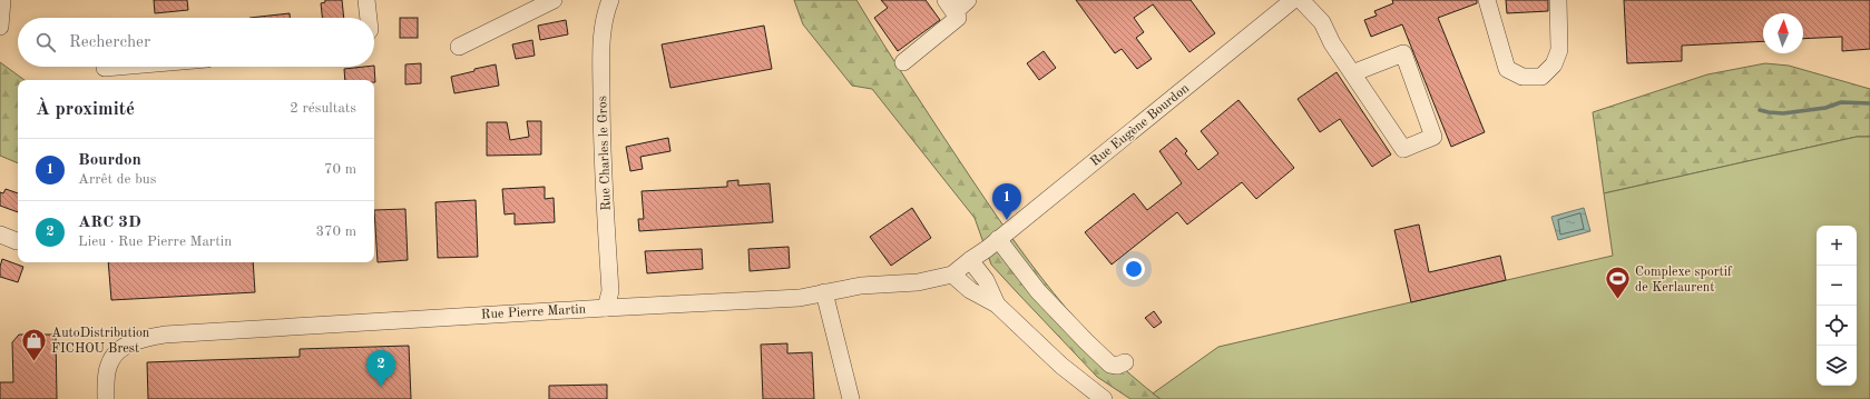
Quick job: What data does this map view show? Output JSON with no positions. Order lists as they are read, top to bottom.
{
  "streets": {
    "street": ["Rue Eugène Bourdon", "Rue Charles le Gros", "Rue Pierre Martin"]
  },
  "crossings": [
    ["Rue Eugène Bourdon", "Rue Pierre Martin"],
    ["Rue Charles le Gros", "Rue Pierre Martin"]
  ],
  "places": {
    "sports": ["Complexe sportif de Kerlaurent"],
    "shop": ["AutoDistribution FICHOU Brest"]
  },
  "north": "top",
  "page": {
    "search": "Rechercher",
    "heading": ["À proximité", "2 résultats"],
    "list": [
      {
        "mark": "1",
        "name": "Bourdon",
        "note": "Arrêt de bus",
        "value": "70 m"
      },
      {
        "mark": "2",
        "name": "ARC 3D",
        "note": "Lieu · Rue Pierre Martin",
        "value": "370 m"
      }
    ],
    "pins": ["1", "2"],
    "map_buttons": ["+", "−"]
  }
}
